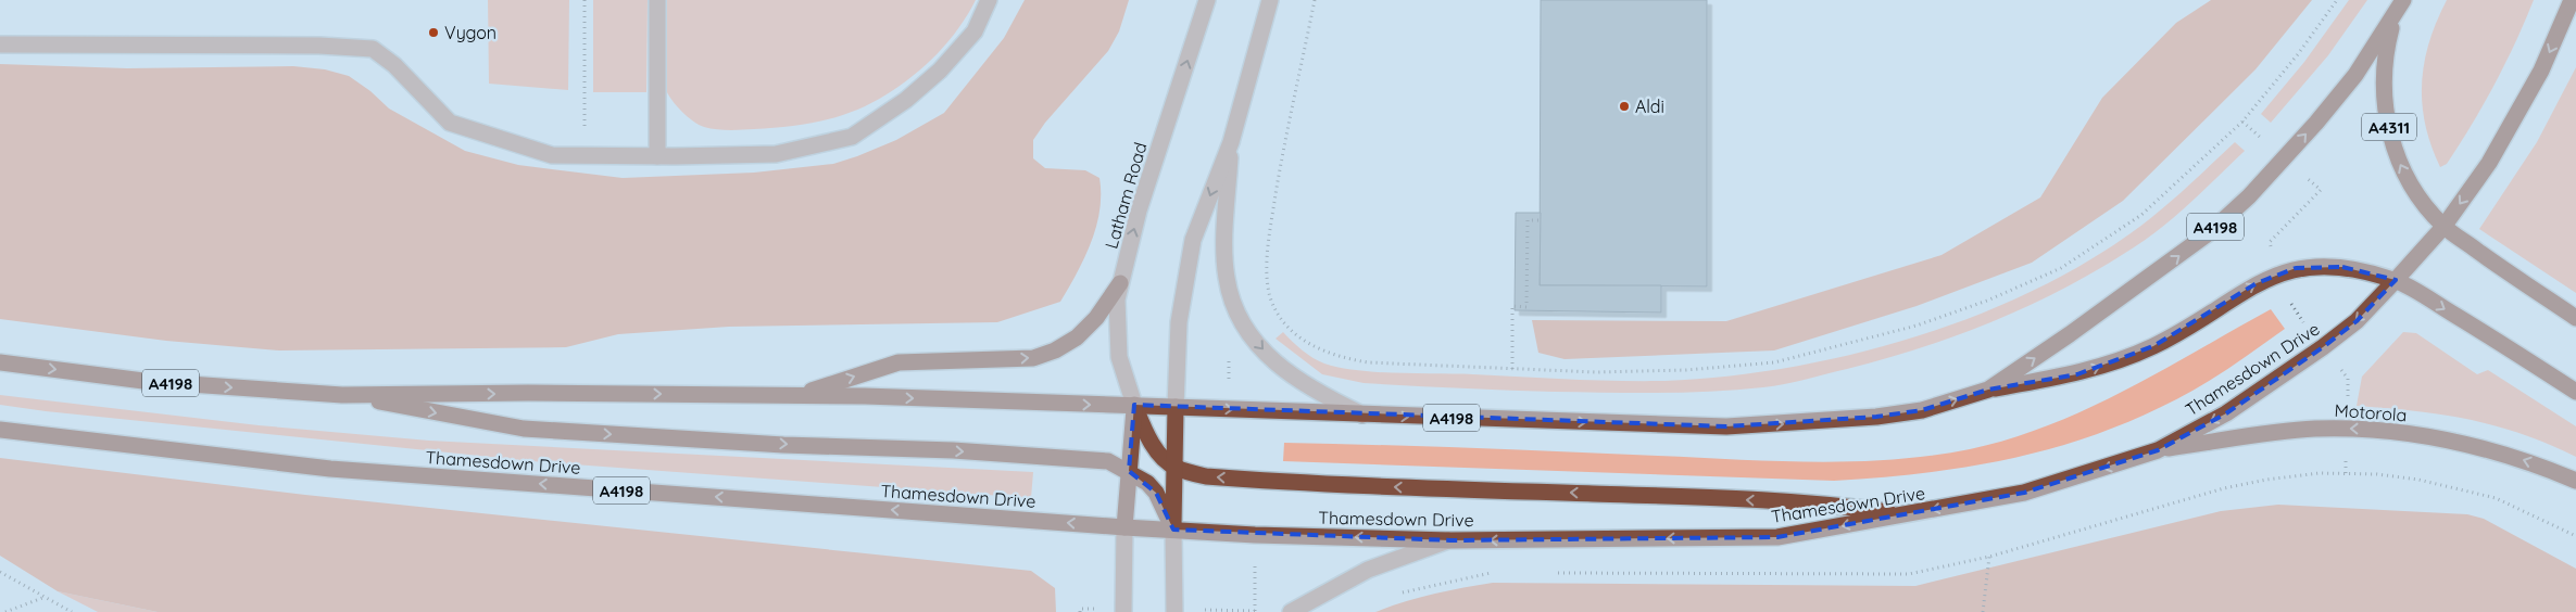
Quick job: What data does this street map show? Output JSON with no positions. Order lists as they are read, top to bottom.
{
  "streets": {
    "main road": [
      "A4311",
      "A4198",
      "Thamesdown Drive",
      "Motorola"
    ],
    "street": ["Latham Road"]
  },
  "crossings": [
    ["A4311", "A4198"],
    ["A4311", "Thamesdown Drive"],
    ["Latham Road", "A4198"],
    ["Thamesdown Drive", "Motorola"]
  ],
  "one_way": ["Motorola"],
  "places": ["Vygon", "Aldi"]
}
